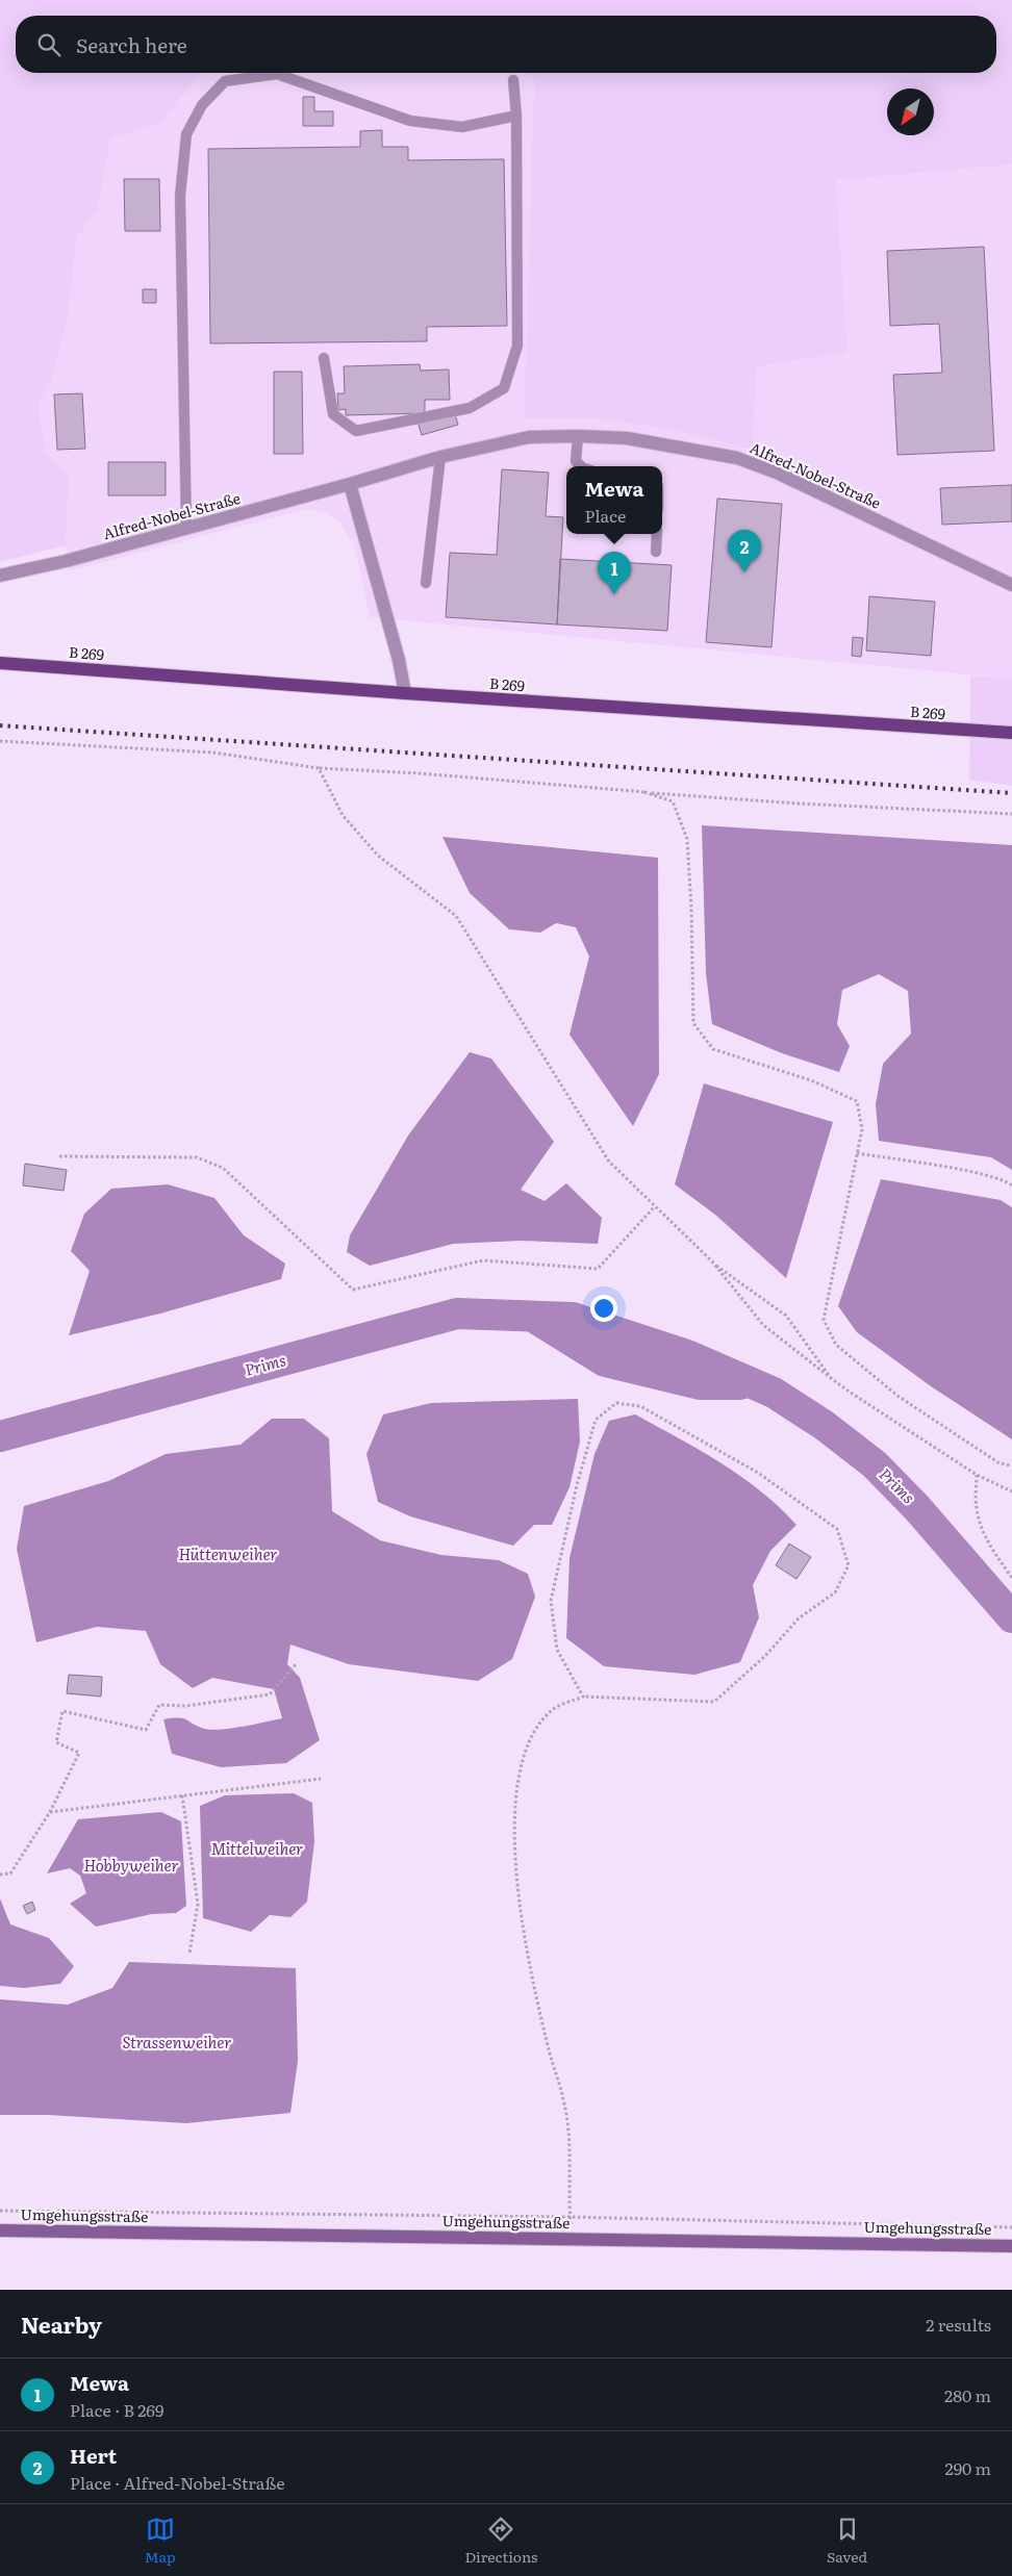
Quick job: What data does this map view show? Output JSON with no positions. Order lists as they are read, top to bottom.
{
  "streets": {
    "main road": ["B 269", "Umgehungsstraße"],
    "street": ["Alfred-Nobel-Straße"]
  },
  "water": [
    "Prims",
    "Hüttenweiher",
    "Mittelweiher",
    "Hobbyweiher",
    "Strassenweiher"
  ],
  "north": "bottom left",
  "page": {
    "search": "Search here",
    "popup": ["Mewa", "Place"],
    "pins": ["2", "1"],
    "heading": ["Nearby", "2 results"],
    "list": [
      {
        "mark": "1",
        "name": "Mewa",
        "note": "Place · B 269",
        "value": "280 m"
      },
      {
        "mark": "2",
        "name": "Hert",
        "note": "Place · Alfred-Nobel-Straße",
        "value": "290 m"
      }
    ],
    "nav": ["Map", "Directions", "Saved"]
  }
}
